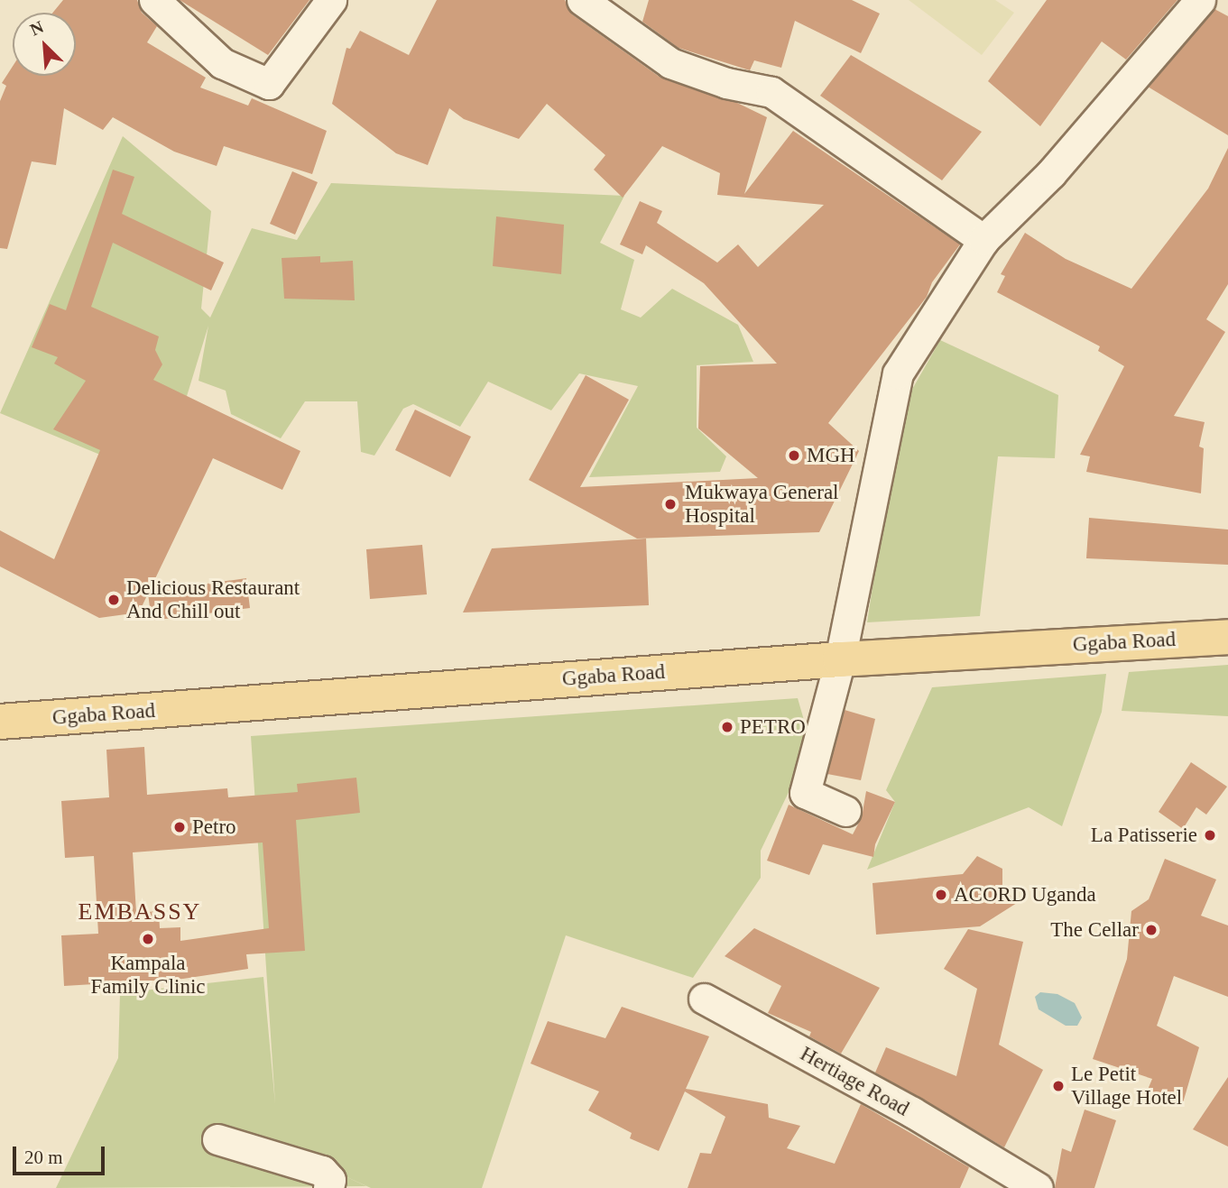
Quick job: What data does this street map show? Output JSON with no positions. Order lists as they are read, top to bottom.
{
  "streets": {
    "main road": ["Ggaba Road"],
    "street": ["Hertiage Road"]
  },
  "districts": ["EMBASSY"],
  "places": [
    "MGH",
    "Mukwaya General Hospital",
    "Delicious Restaurant And Chill out",
    "PETRO",
    "Petro",
    "La Patisserie",
    "ACORD Uganda",
    "The Cellar",
    "Kampala Family Clinic",
    "Le Petit Village Hotel"
  ],
  "scale_bar": "20 m",
  "north": "top left"
}
